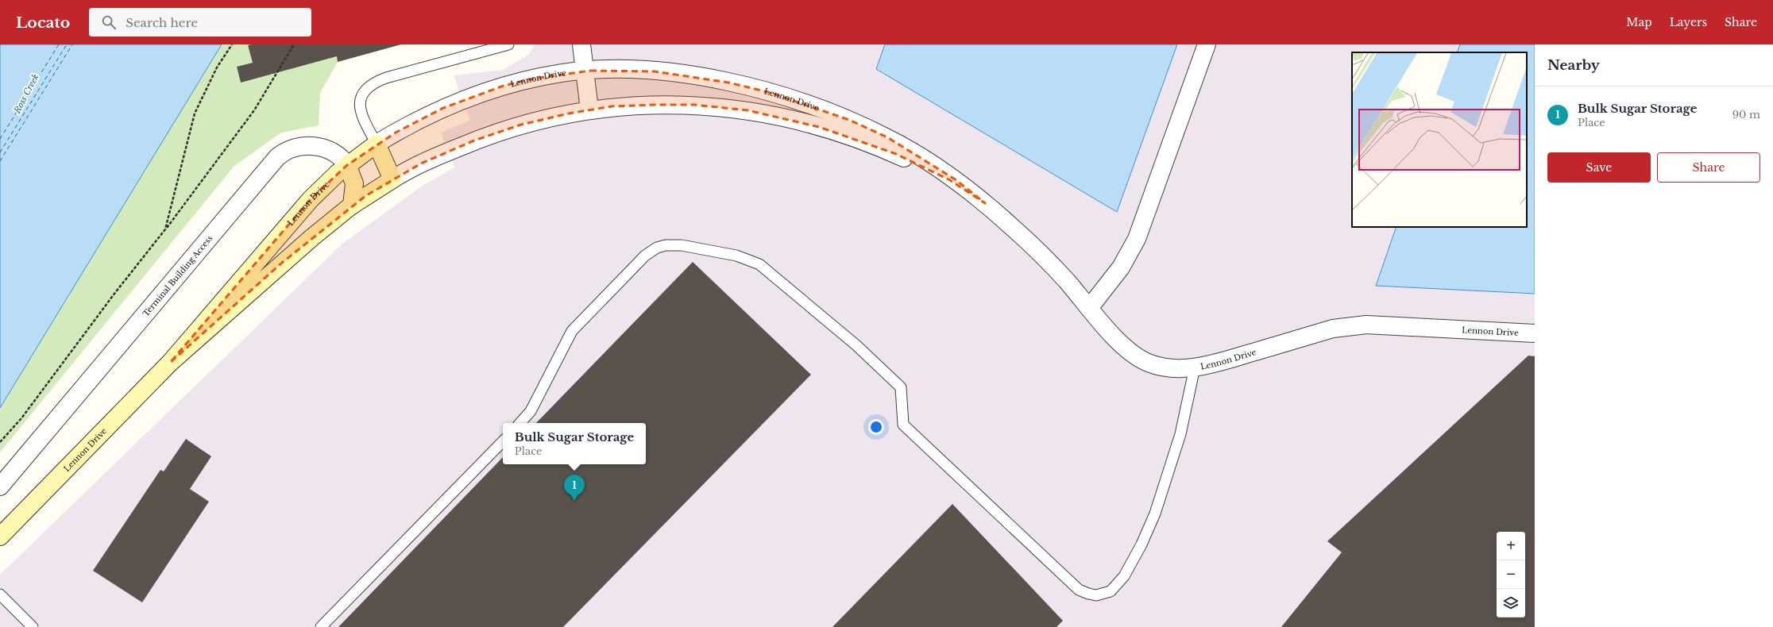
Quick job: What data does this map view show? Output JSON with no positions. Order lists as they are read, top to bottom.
{
  "streets": {
    "street": ["Lennon Drive", "Terminal Building Access"]
  },
  "crossings": [
    ["Lennon Drive", "Terminal Building Access"]
  ],
  "water": ["Ross Creek"],
  "page": {
    "header": "Locato",
    "search": "Search here",
    "nav": ["Map", "Layers", "Share"],
    "heading": "Nearby",
    "list": [
      {
        "mark": "1",
        "name": "Bulk Sugar Storage",
        "note": "Place",
        "value": "90 m"
      }
    ],
    "buttons": ["Save", "Share"],
    "popup": ["Bulk Sugar Storage", "Place"],
    "pins": "1",
    "map_buttons": ["+", "−"]
  }
}
